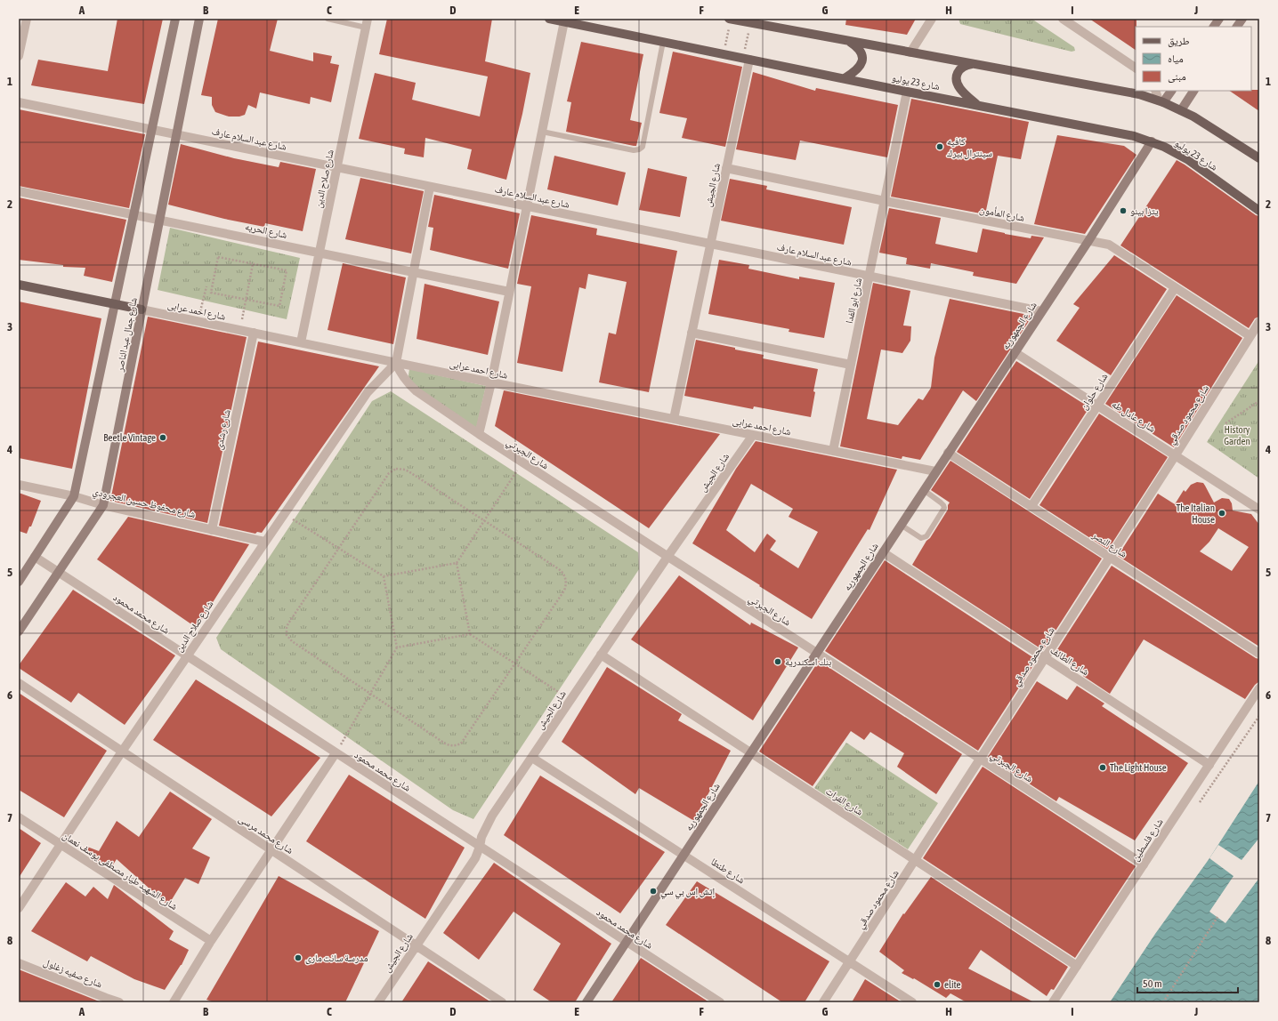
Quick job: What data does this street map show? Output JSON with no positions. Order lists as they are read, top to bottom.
{
  "streets": {
    "main road": [
      "شارع 23 يوليو",
      "شارع احمد عرابى",
      "شارع الجمهوريه",
      "شارع جمال عبد الناصر"
    ],
    "street": [
      "شارع عبد السلام عارف",
      "شارع صلاح الدين",
      "شارع الجيش",
      "شارع المأمون",
      "شارع الحريه",
      "شارع ابو الفدا",
      "شارع حلوان",
      "شارع محمود صدقي",
      "شارع عادل طه",
      "شارع رشدى",
      "شارع الجبرتي",
      "شارع محفوظ حسين العجرودي",
      "شارع النصر",
      "شارع محمد محمود",
      "شارع الطائف",
      "شارع الفرات",
      "شارع محمد مرسى",
      "شارع فلسطين",
      "شارع الشهيد طيار مصطفى يوسف نعمان",
      "شارع طنطا",
      "شارع صفيه زغلول"
    ]
  },
  "crossings": [
    ["شارع 23 يوليو", "شارع الجيش"],
    ["شارع 23 يوليو", "شارع ابو الفدا"],
    ["شارع 23 يوليو", "شارع الجمهوريه"],
    ["شارع عبد السلام عارف", "شارع صلاح الدين"],
    ["شارع عبد السلام عارف", "شارع الجيش"],
    ["شارع عبد السلام عارف", "شارع ابو الفدا"],
    ["شارع عبد السلام عارف", "شارع الجمهوريه"],
    ["شارع عبد السلام عارف", "شارع جمال عبد الناصر"],
    ["شارع صلاح الدين", "شارع الحريه"],
    ["شارع صلاح الدين", "شارع احمد عرابى"],
    ["شارع صلاح الدين", "شارع الجبرتي"],
    ["شارع صلاح الدين", "شارع محفوظ حسين العجرودي"],
    ["شارع صلاح الدين", "شارع محمد محمود"],
    ["شارع صلاح الدين", "شارع محمد مرسى"],
    ["شارع صلاح الدين", "شارع الشهيد طيار مصطفى يوسف نعمان"],
    ["شارع الجيش", "شارع المأمون"],
    ["شارع الجيش", "شارع احمد عرابى"],
    ["شارع الجيش", "شارع الجبرتي"],
    ["شارع الجيش", "شارع محمد محمود"],
    ["شارع الجيش", "شارع الفرات"],
    ["شارع الجيش", "شارع محمد مرسى"],
    ["شارع الجيش", "شارع طنطا"],
    ["شارع المأمون", "شارع ابو الفدا"],
    ["شارع المأمون", "شارع الجمهوريه"],
    ["شارع المأمون", "شارع حلوان"],
    ["شارع المأمون", "شارع محمود صدقي"],
    ["شارع الحريه", "شارع جمال عبد الناصر"],
    ["شارع ابو الفدا", "شارع احمد عرابى"],
    ["شارع احمد عرابى", "شارع الجمهوريه"],
    ["شارع احمد عرابى", "شارع جمال عبد الناصر"],
    ["شارع احمد عرابى", "شارع رشدى"],
    ["شارع احمد عرابى", "شارع الجبرتي"],
    ["شارع الجمهوريه", "شارع عادل طه"],
    ["شارع الجمهوريه", "شارع الجبرتي"],
    ["شارع الجمهوريه", "شارع النصر"],
    ["شارع الجمهوريه", "شارع محمد محمود"],
    ["شارع الجمهوريه", "شارع الطائف"],
    ["شارع الجمهوريه", "شارع الفرات"],
    ["شارع الجمهوريه", "شارع طنطا"],
    ["شارع جمال عبد الناصر", "شارع محفوظ حسين العجرودي"],
    ["شارع جمال عبد الناصر", "شارع محمد محمود"],
    ["شارع حلوان", "شارع عادل طه"],
    ["شارع حلوان", "شارع النصر"],
    ["شارع محمود صدقي", "شارع عادل طه"],
    ["شارع محمود صدقي", "شارع الجبرتي"],
    ["شارع محمود صدقي", "شارع النصر"],
    ["شارع محمود صدقي", "شارع الطائف"],
    ["شارع محمود صدقي", "شارع الفرات"],
    ["شارع محمود صدقي", "شارع طنطا"],
    ["شارع رشدى", "شارع محفوظ حسين العجرودي"],
    ["شارع الجبرتي", "شارع فلسطين"],
    ["شارع الطائف", "شارع فلسطين"],
    ["شارع الفرات", "شارع فلسطين"]
  ],
  "parks": ["History Garden"],
  "places": [
    "كافيه سينترال بيرك",
    "يتزا بينو",
    "Beetle Vintage",
    "The Italian House",
    "بنك اسكندرية",
    "The Light House",
    "إتش إس بي سي",
    "مدرسة سانت مارى",
    "elite"
  ],
  "legend": ["طريق", "مياه", "مبنى"],
  "scale_bar": "50 m",
  "grid": {
    "columns": [
      "A",
      "B",
      "C",
      "D",
      "E",
      "F",
      "G",
      "H",
      "I",
      "J"
    ],
    "rows": [
      "1",
      "2",
      "3",
      "4",
      "5",
      "6",
      "7",
      "8"
    ]
  }
}
